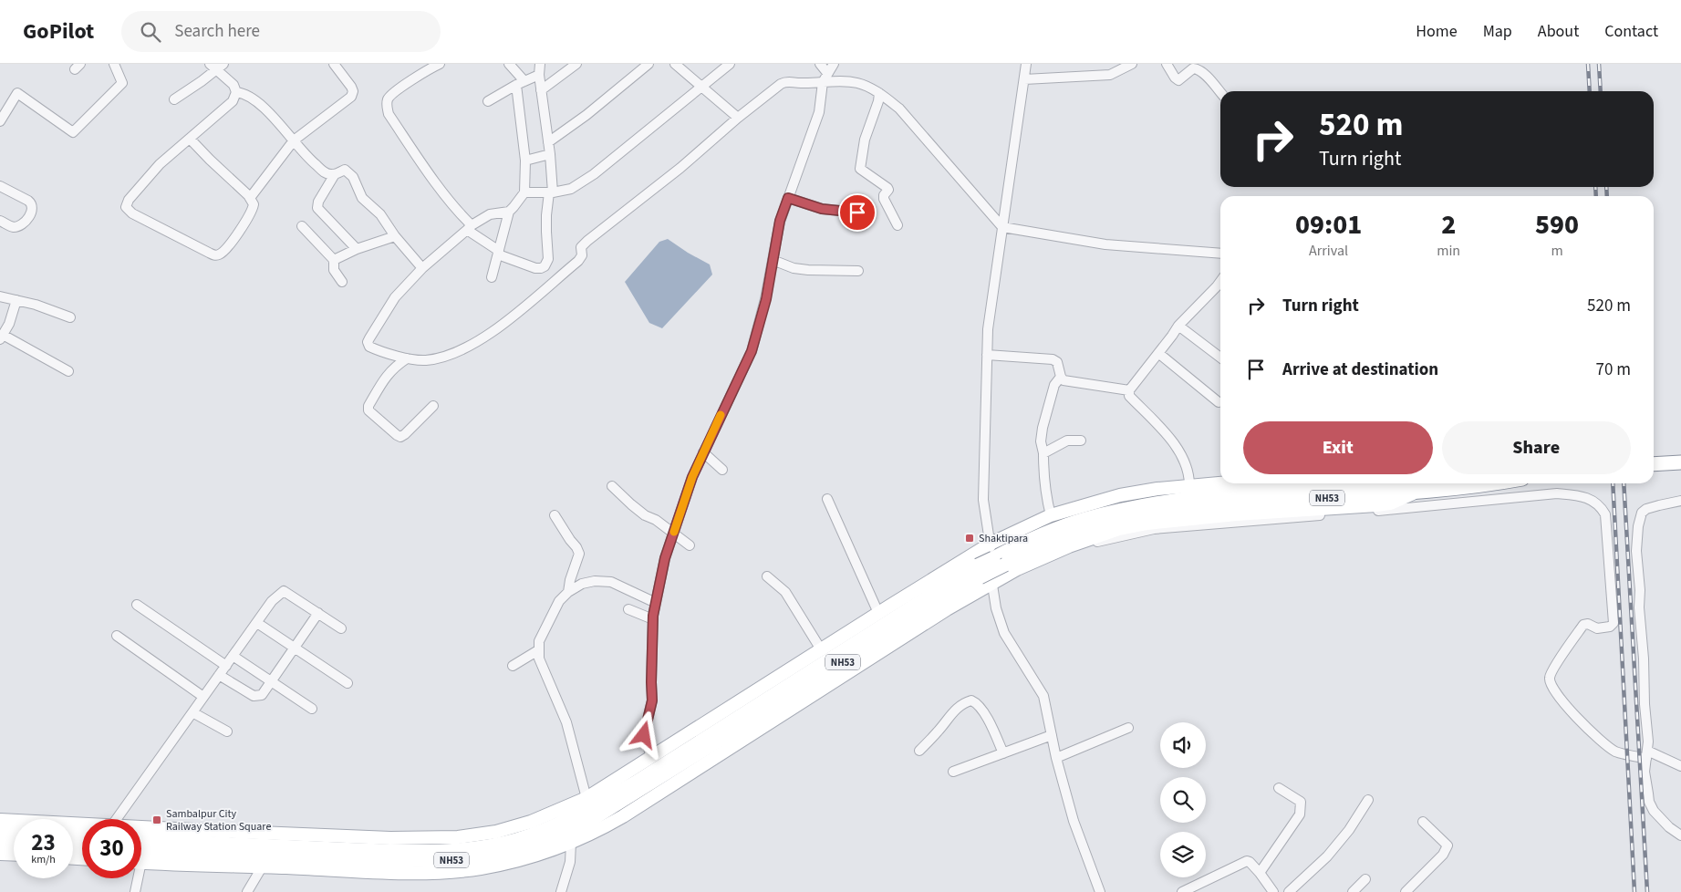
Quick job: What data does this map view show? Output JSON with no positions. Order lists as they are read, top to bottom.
{
  "streets": {
    "highway": ["NH53"]
  },
  "places": {
    "transit": ["Shaktipara", "Sambalpur City Railway Station Square"]
  },
  "page": {
    "header": "GoPilot",
    "search": "Search here",
    "nav": [
      "Home",
      "Map",
      "About",
      "Contact"
    ],
    "turn": ["520 m", "Turn right"],
    "eta": [
      "09:01",
      "Arrival",
      "2",
      "min",
      "590",
      "m"
    ],
    "list": [
      {
        "name": "Turn right",
        "value": "520 m"
      },
      {
        "name": "Arrive at destination",
        "value": "70 m"
      }
    ],
    "buttons": ["Exit", "Share"],
    "speed": "23 km/h",
    "limit": "30"
  }
}
